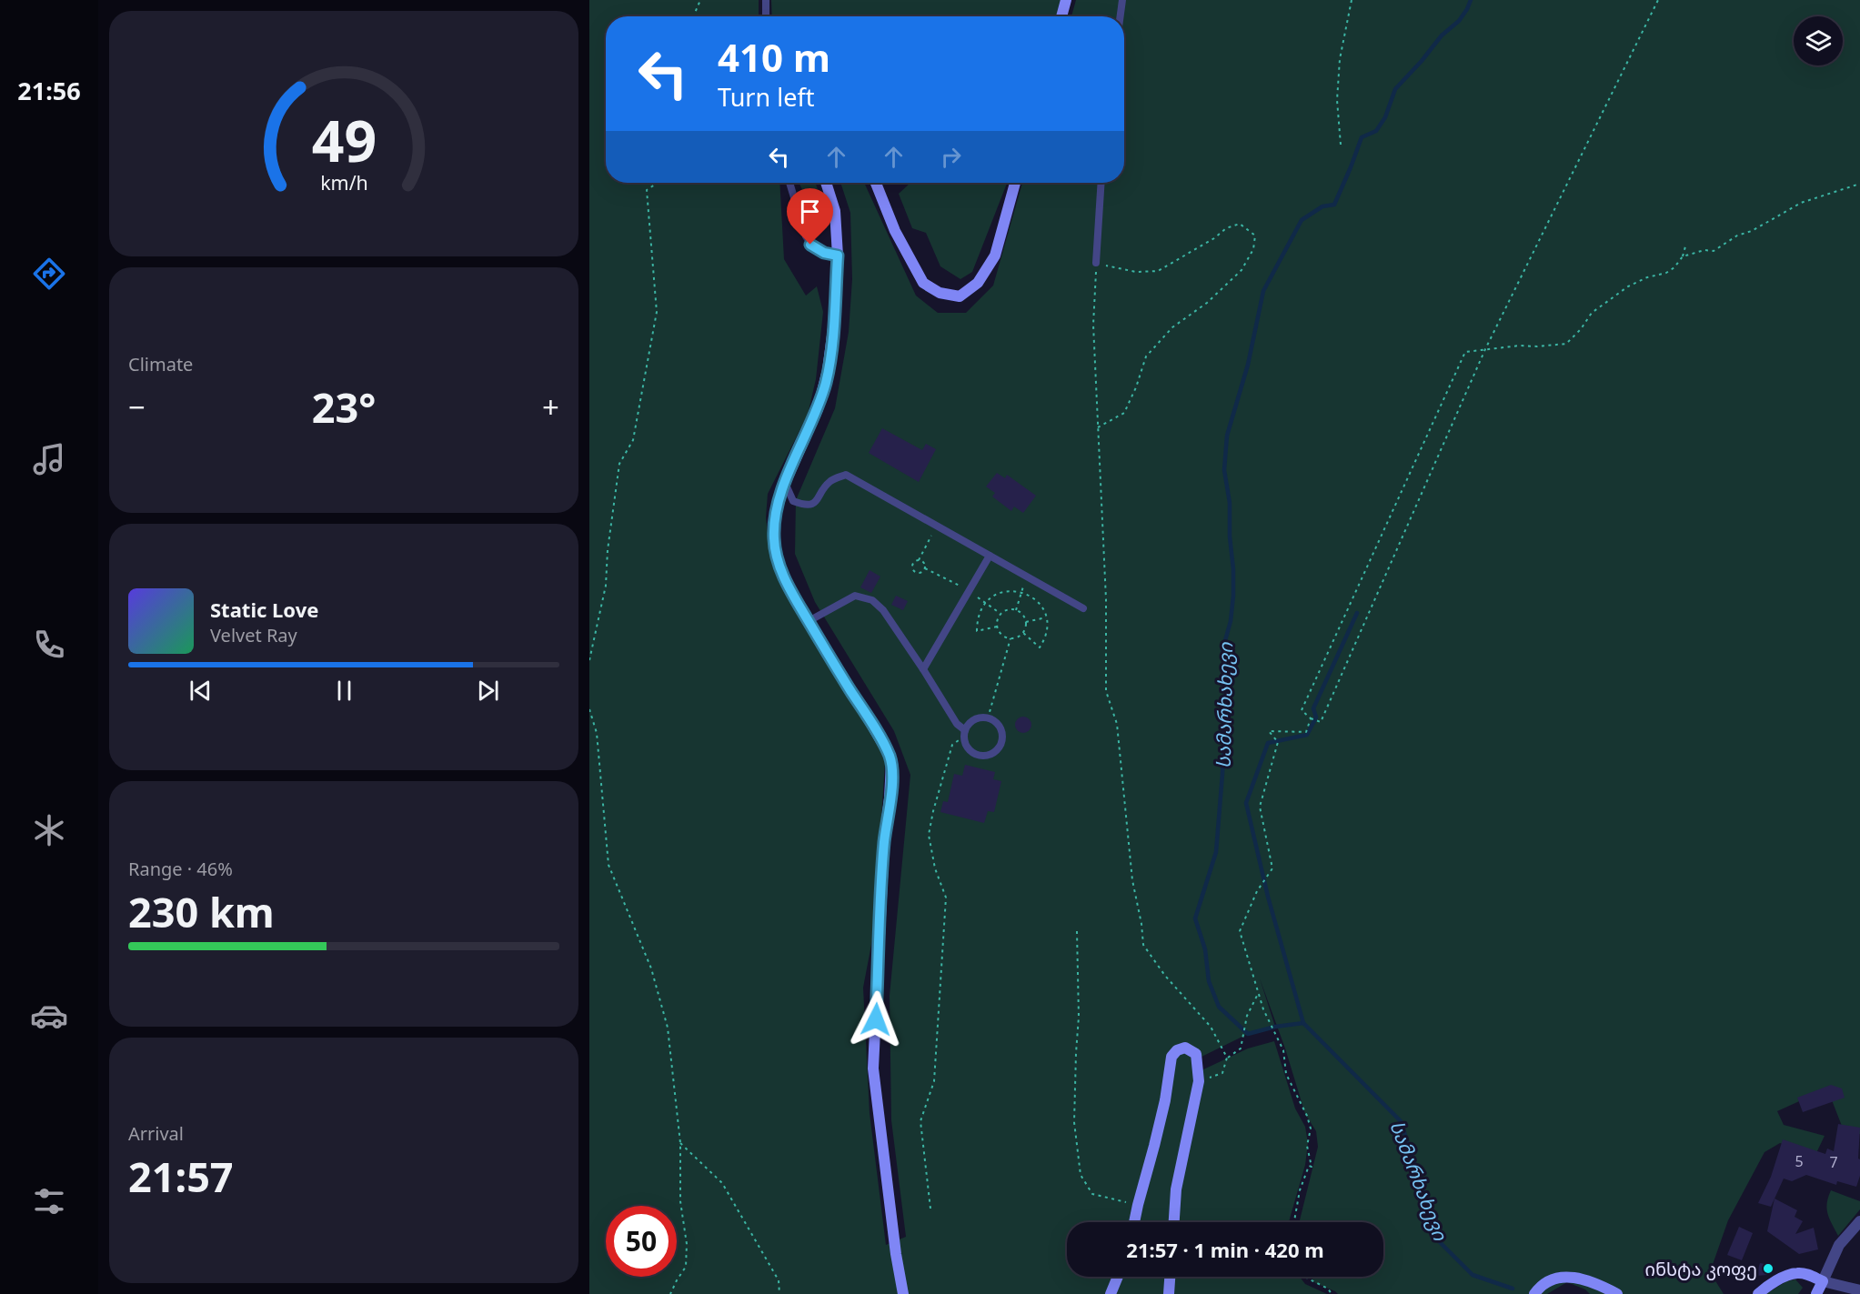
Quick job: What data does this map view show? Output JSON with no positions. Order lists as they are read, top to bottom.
{
  "water": ["სამარხახევი"],
  "places": ["ინსტა კოფე"],
  "house_numbers": ["5", "7"],
  "page": {
    "tabs": "21:56",
    "turn": ["410 m", "Turn left"],
    "tile": [
      "Climate",
      ["Range · 46%", "230 km"],
      ["Arrival", "21:57"]
    ],
    "heat": ["−", "23°", "+"],
    "song": ["Static Love", "Velvet Ray"],
    "limit": "50",
    "trip": "21:57 · 1 min · 420 m",
    "gauge": ["49", "km/h"]
  }
}
